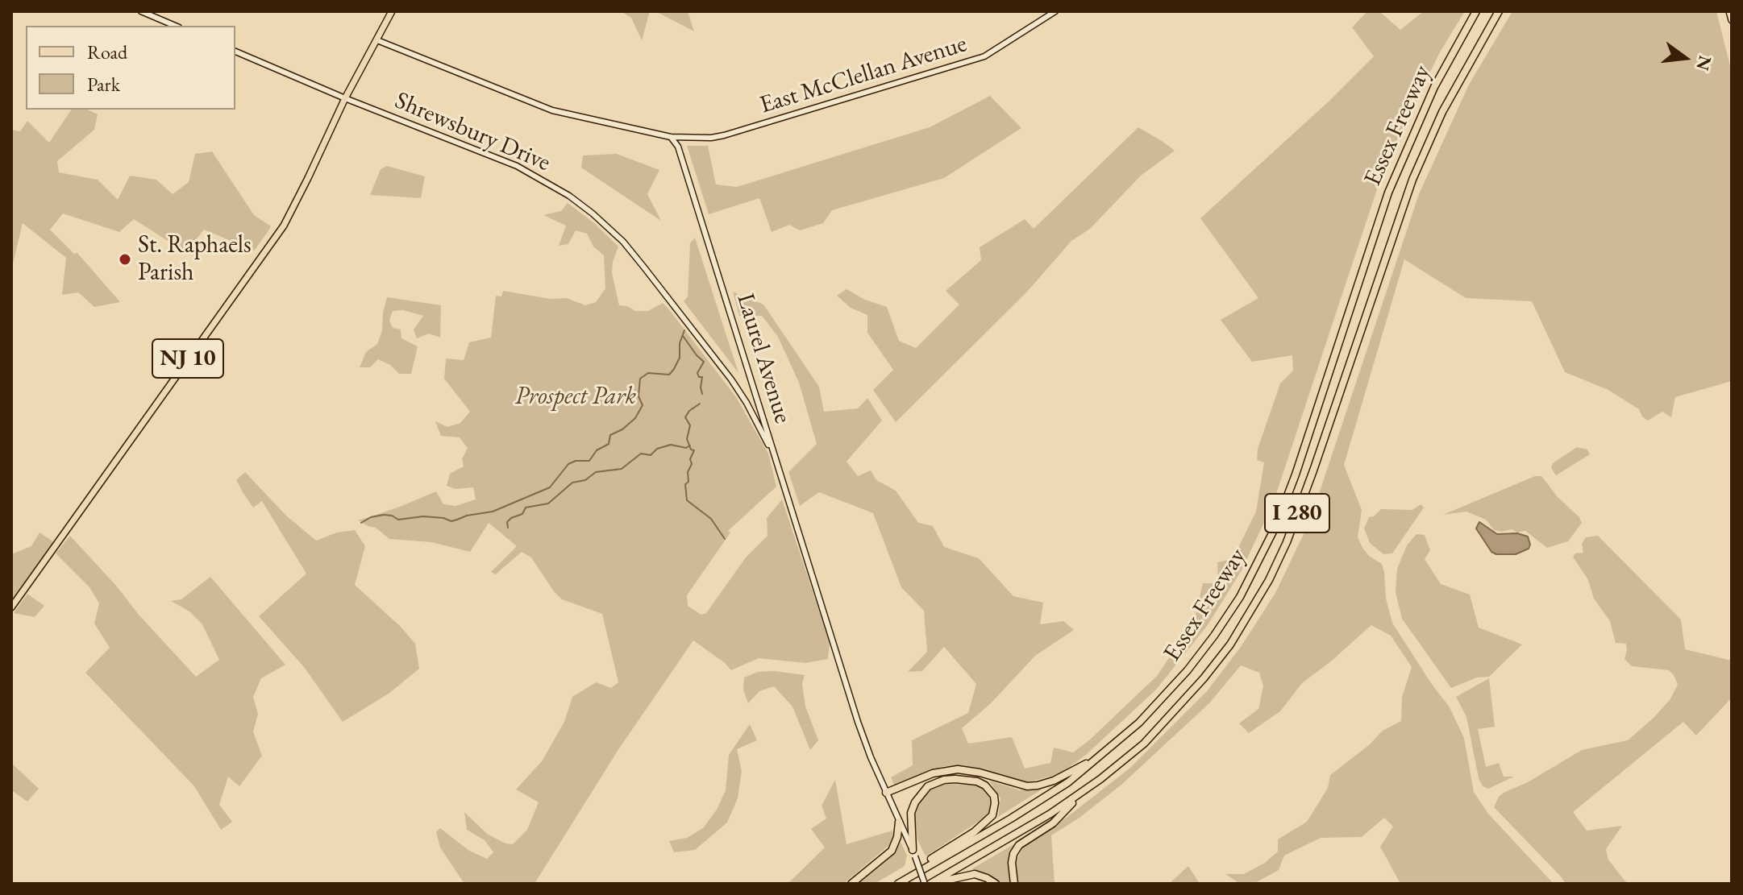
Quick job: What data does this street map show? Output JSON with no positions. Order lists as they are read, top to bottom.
{
  "streets": {
    "highway": ["Essex Freeway", "I 280"],
    "main road": [
      "East McClellan Avenue",
      "Shrewsbury Drive",
      "NJ 10",
      "Laurel Avenue"
    ]
  },
  "crossings": [
    ["East McClellan Avenue", "Laurel Avenue"],
    ["Shrewsbury Drive", "NJ 10"],
    ["Shrewsbury Drive", "Laurel Avenue"]
  ],
  "parks": ["Prospect Park"],
  "places": ["St. Raphaels Parish"],
  "legend": ["Road", "Park"],
  "north": "right"
}
